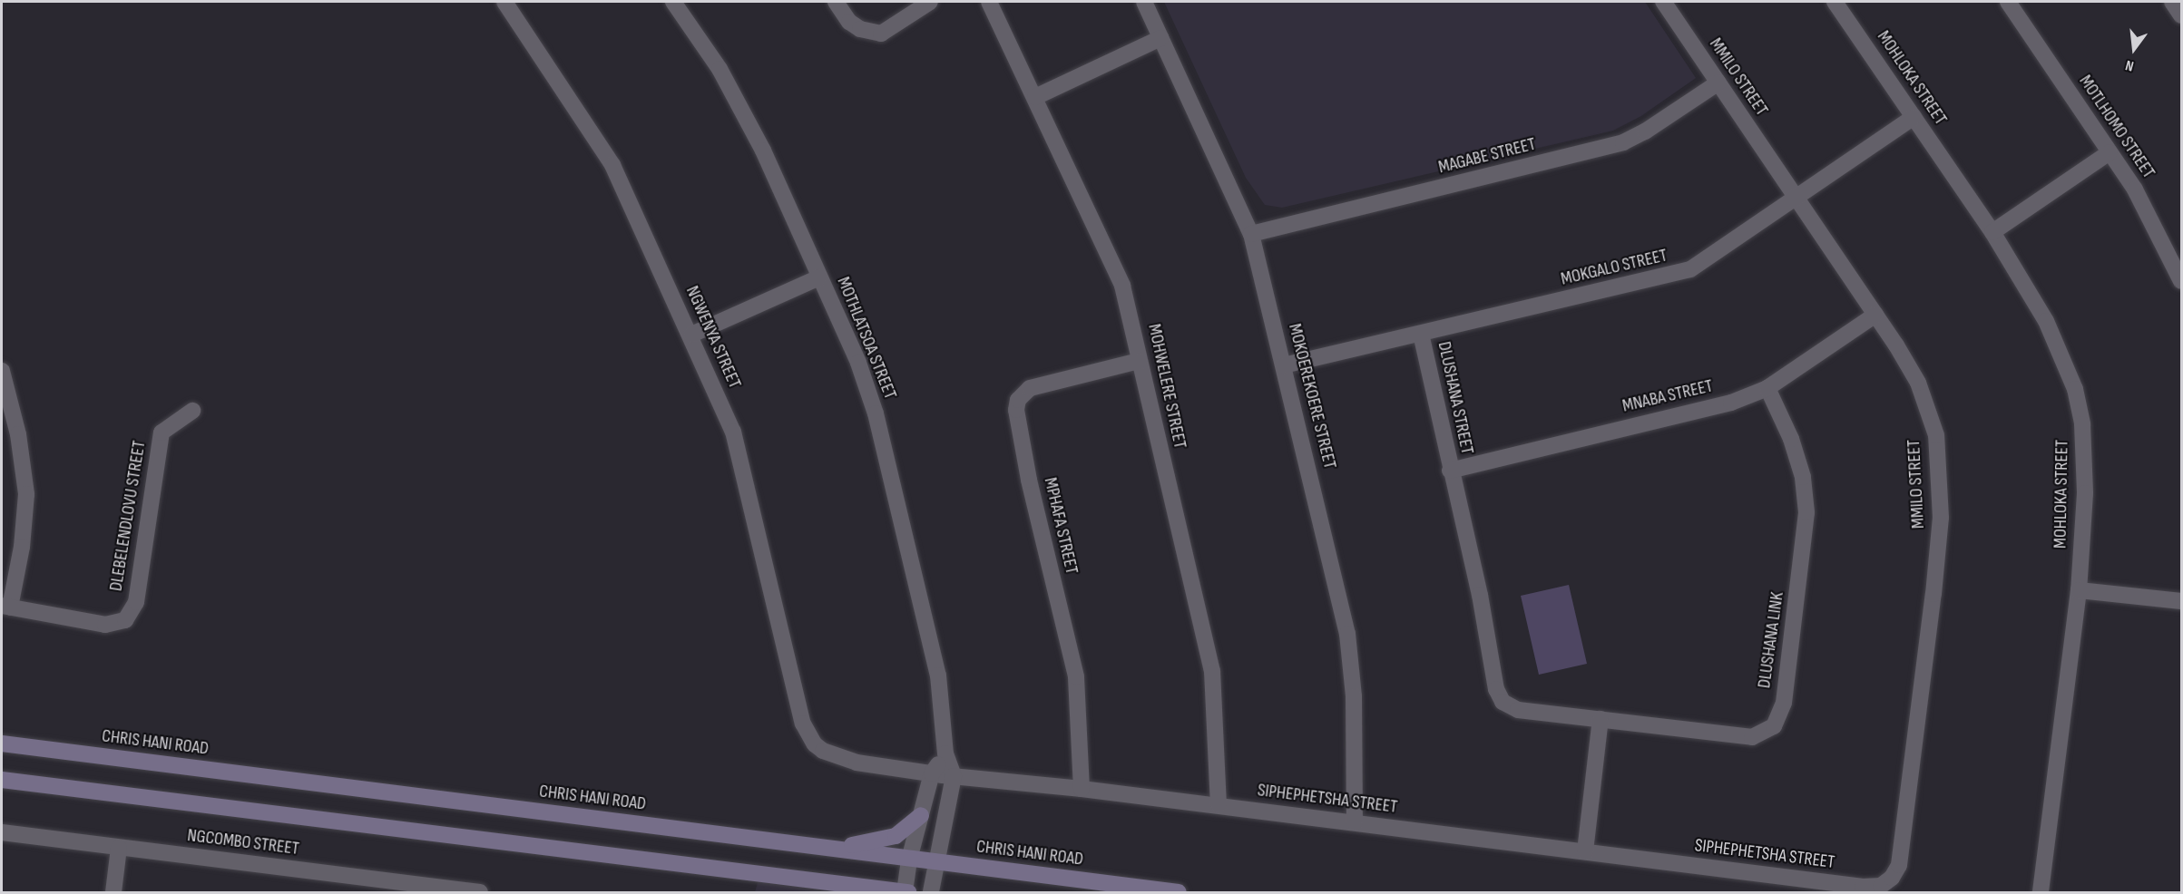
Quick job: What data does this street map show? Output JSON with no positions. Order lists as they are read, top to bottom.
{
  "streets": {
    "main road": ["CHRIS HANI ROAD"],
    "street": [
      "MMILO STREET",
      "MOHLOKA STREET",
      "MOTLHOMO STREET",
      "MAGABE STREET",
      "MOKGALO STREET",
      "NGWENYA STREET",
      "MOTHLATSOA STREET",
      "MOHWELERE STREET",
      "MOKOEREKOERE STREET",
      "MNABA STREET",
      "DLUSHANA STREET",
      "DLEBELENDLOVU STREET",
      "MPHAFA STREET",
      "DLUSHANA LINK",
      "SIPHEPHETSHA STREET",
      "NGCOMBO STREET"
    ]
  },
  "crossings": [
    ["MMILO STREET", "MAGABE STREET"],
    ["MMILO STREET", "MOKGALO STREET"],
    ["MMILO STREET", "MNABA STREET"],
    ["MMILO STREET", "SIPHEPHETSHA STREET"],
    ["MOHLOKA STREET", "MOKGALO STREET"],
    ["MAGABE STREET", "MOKOEREKOERE STREET"],
    ["MOKGALO STREET", "MOKOEREKOERE STREET"],
    ["MOKGALO STREET", "DLUSHANA STREET"],
    ["NGWENYA STREET", "SIPHEPHETSHA STREET"],
    ["MOTHLATSOA STREET", "SIPHEPHETSHA STREET"],
    ["MOHWELERE STREET", "MPHAFA STREET"],
    ["MOHWELERE STREET", "SIPHEPHETSHA STREET"],
    ["MOKOEREKOERE STREET", "SIPHEPHETSHA STREET"],
    ["MNABA STREET", "DLUSHANA STREET"],
    ["MNABA STREET", "DLUSHANA LINK"],
    ["DLUSHANA STREET", "DLUSHANA LINK"],
    ["MPHAFA STREET", "SIPHEPHETSHA STREET"]
  ],
  "north": "bottom"
}
